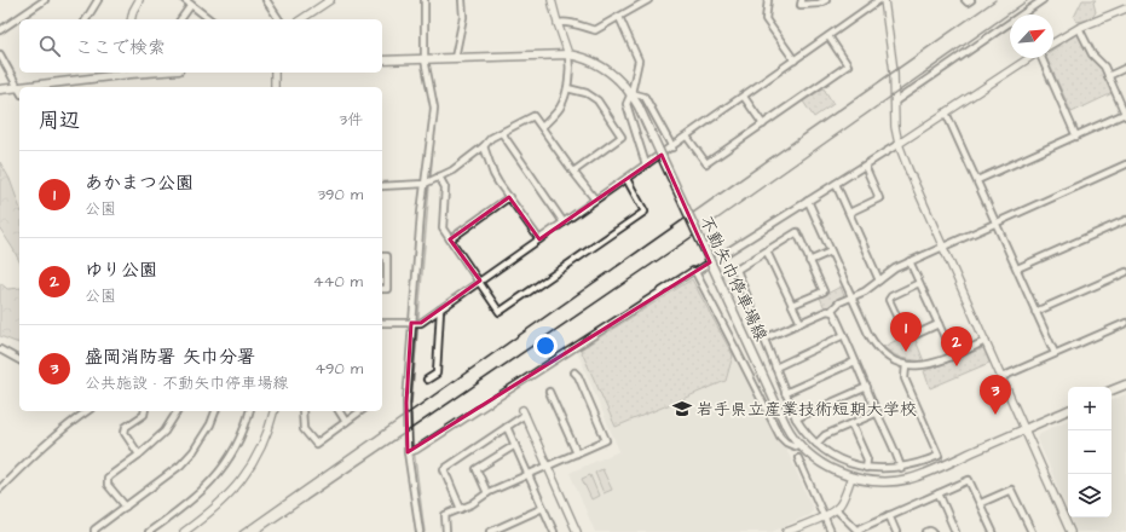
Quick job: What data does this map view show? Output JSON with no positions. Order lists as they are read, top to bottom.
{
  "streets": {
    "main road": ["不動矢巾停車場線"]
  },
  "places": {
    "school or university": ["岩手県立産業技術短期大学校"]
  },
  "north": "top right",
  "page": {
    "search": "ここで検索",
    "heading": ["周辺", "3件"],
    "list": [
      {
        "mark": "1",
        "name": "あかまつ公園",
        "note": "公園",
        "value": "390 m"
      },
      {
        "mark": "2",
        "name": "ゆり公園",
        "note": "公園",
        "value": "440 m"
      },
      {
        "mark": "3",
        "name": "盛岡消防署 矢巾分署",
        "note": "公共施設 · 不動矢巾停車場線",
        "value": "490 m"
      }
    ],
    "pins": ["1", "2", "3"],
    "map_buttons": ["+", "−"]
  }
}
